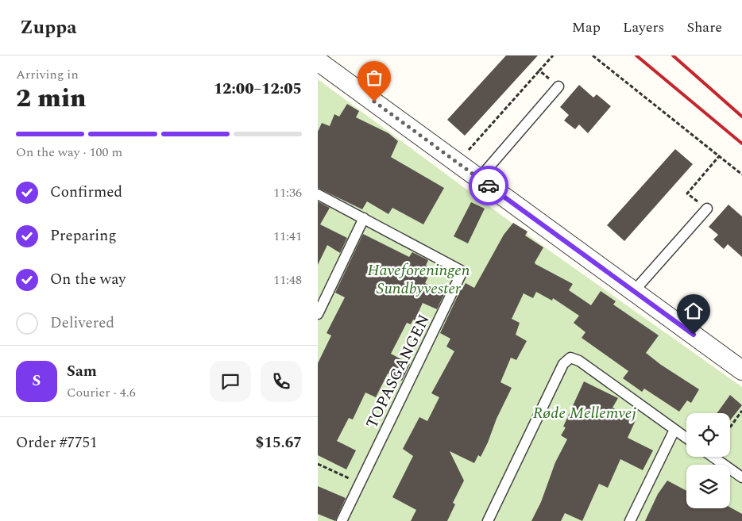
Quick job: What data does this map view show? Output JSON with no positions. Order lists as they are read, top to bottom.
{
  "streets": {
    "lane": ["TOPASGANGEN"]
  },
  "parks": ["Haveforeningen Sundbyvester", "Røde Mellemvej"],
  "page": {
    "header": "Zuppa",
    "nav": ["Map", "Layers", "Share"],
    "heading": ["2 min", "Arriving in", "12:00–12:05"],
    "panel": [
      "Sam",
      "Courier · 4.6",
      "Order #7751",
      "$15.67"
    ],
    "bar": "On the way · 100 m",
    "list": [
      ["Confirmed", "11:36"],
      ["Preparing", "11:41"],
      ["On the way", "11:48"],
      "Delivered"
    ],
    "round": "S"
  }
}
